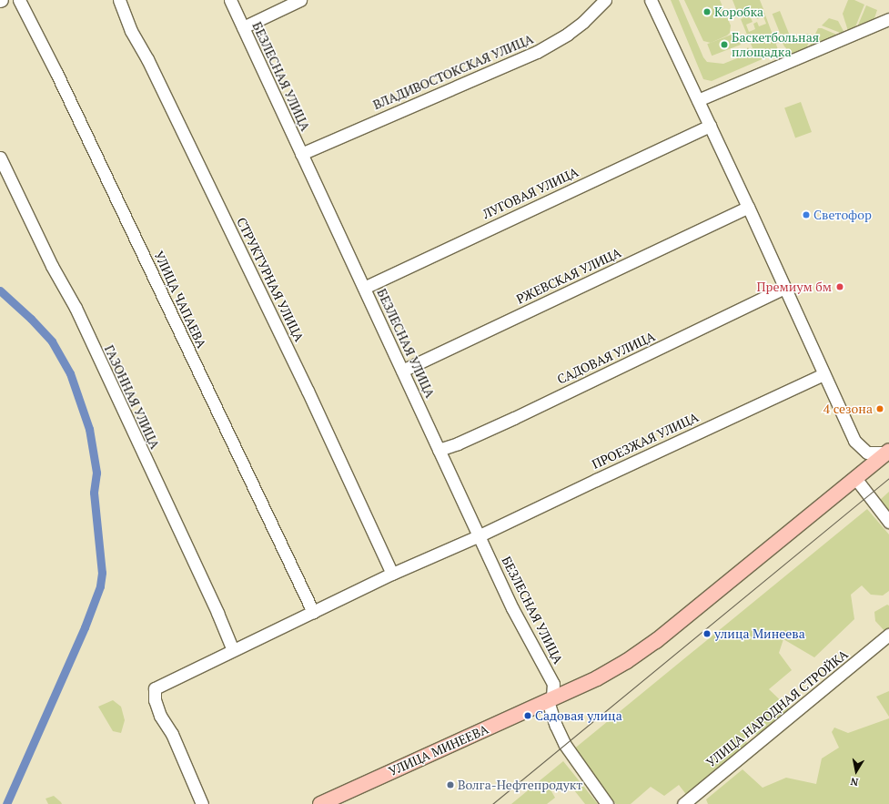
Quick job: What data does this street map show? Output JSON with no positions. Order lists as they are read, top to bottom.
{
  "streets": {
    "main road": ["УЛИЦА МИНЕЕВА"],
    "street": [
      "ВЛАДИВОСТОКСКАЯ УЛИЦА",
      "БЕЗЛЕСНАЯ УЛИЦА",
      "ЛУГОВАЯ УЛИЦА",
      "РЖЕВСКАЯ УЛИЦА",
      "СТРУКТУРНАЯ УЛИЦА",
      "УЛИЦА ЧАПАЕВА",
      "САДОВАЯ УЛИЦА",
      "ГАЗОННАЯ УЛИЦА",
      "ПРОЕЗЖАЯ УЛИЦА",
      "УЛИЦА НАРОДНАЯ СТРОЙКА"
    ]
  },
  "crossings": [
    ["ВЛАДИВОСТОКСКАЯ УЛИЦА", "БЕЗЛЕСНАЯ УЛИЦА"],
    ["БЕЗЛЕСНАЯ УЛИЦА", "ЛУГОВАЯ УЛИЦА"],
    ["БЕЗЛЕСНАЯ УЛИЦА", "РЖЕВСКАЯ УЛИЦА"],
    ["БЕЗЛЕСНАЯ УЛИЦА", "САДОВАЯ УЛИЦА"],
    ["БЕЗЛЕСНАЯ УЛИЦА", "ПРОЕЗЖАЯ УЛИЦА"],
    ["БЕЗЛЕСНАЯ УЛИЦА", "УЛИЦА МИНЕЕВА"],
    ["СТРУКТУРНАЯ УЛИЦА", "ПРОЕЗЖАЯ УЛИЦА"],
    ["УЛИЦА ЧАПАЕВА", "ПРОЕЗЖАЯ УЛИЦА"],
    ["ГАЗОННАЯ УЛИЦА", "ПРОЕЗЖАЯ УЛИЦА"]
  ],
  "places": [
    "Коробка",
    "Баскетбольная площадка",
    "Светофор",
    "Премиум бм",
    "4 сезона",
    "улица Минеева",
    "Садовая улица",
    "Волга-Нефтепродукт"
  ],
  "north": "bottom"
}
